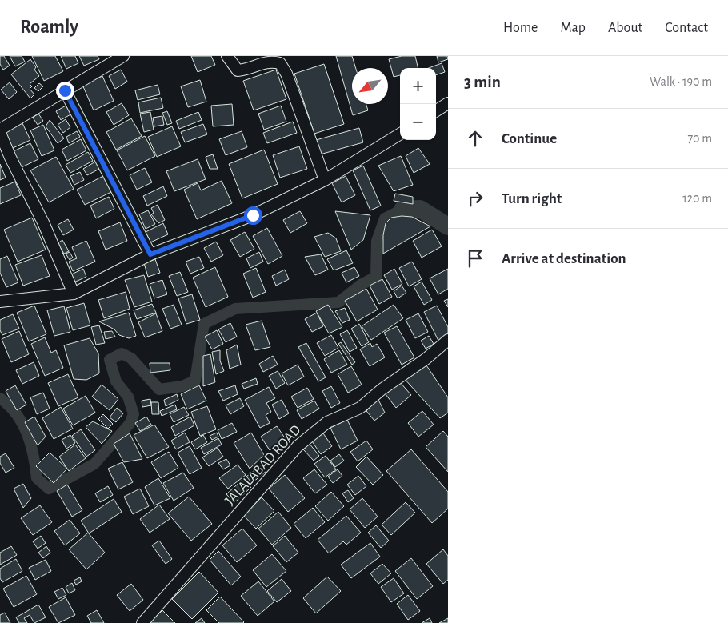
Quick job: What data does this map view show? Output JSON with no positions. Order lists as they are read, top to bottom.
{
  "streets": {
    "street": ["JALALABAD ROAD"]
  },
  "north": "bottom left",
  "page": {
    "header": "Roamly",
    "nav": [
      "Home",
      "Map",
      "About",
      "Contact"
    ],
    "heading": ["3 min", "Walk · 190 m"],
    "map_buttons": ["+", "−"],
    "list": [
      ["Continue", "70 m"],
      ["Turn right", "120 m"],
      "Arrive at destination"
    ]
  }
}
